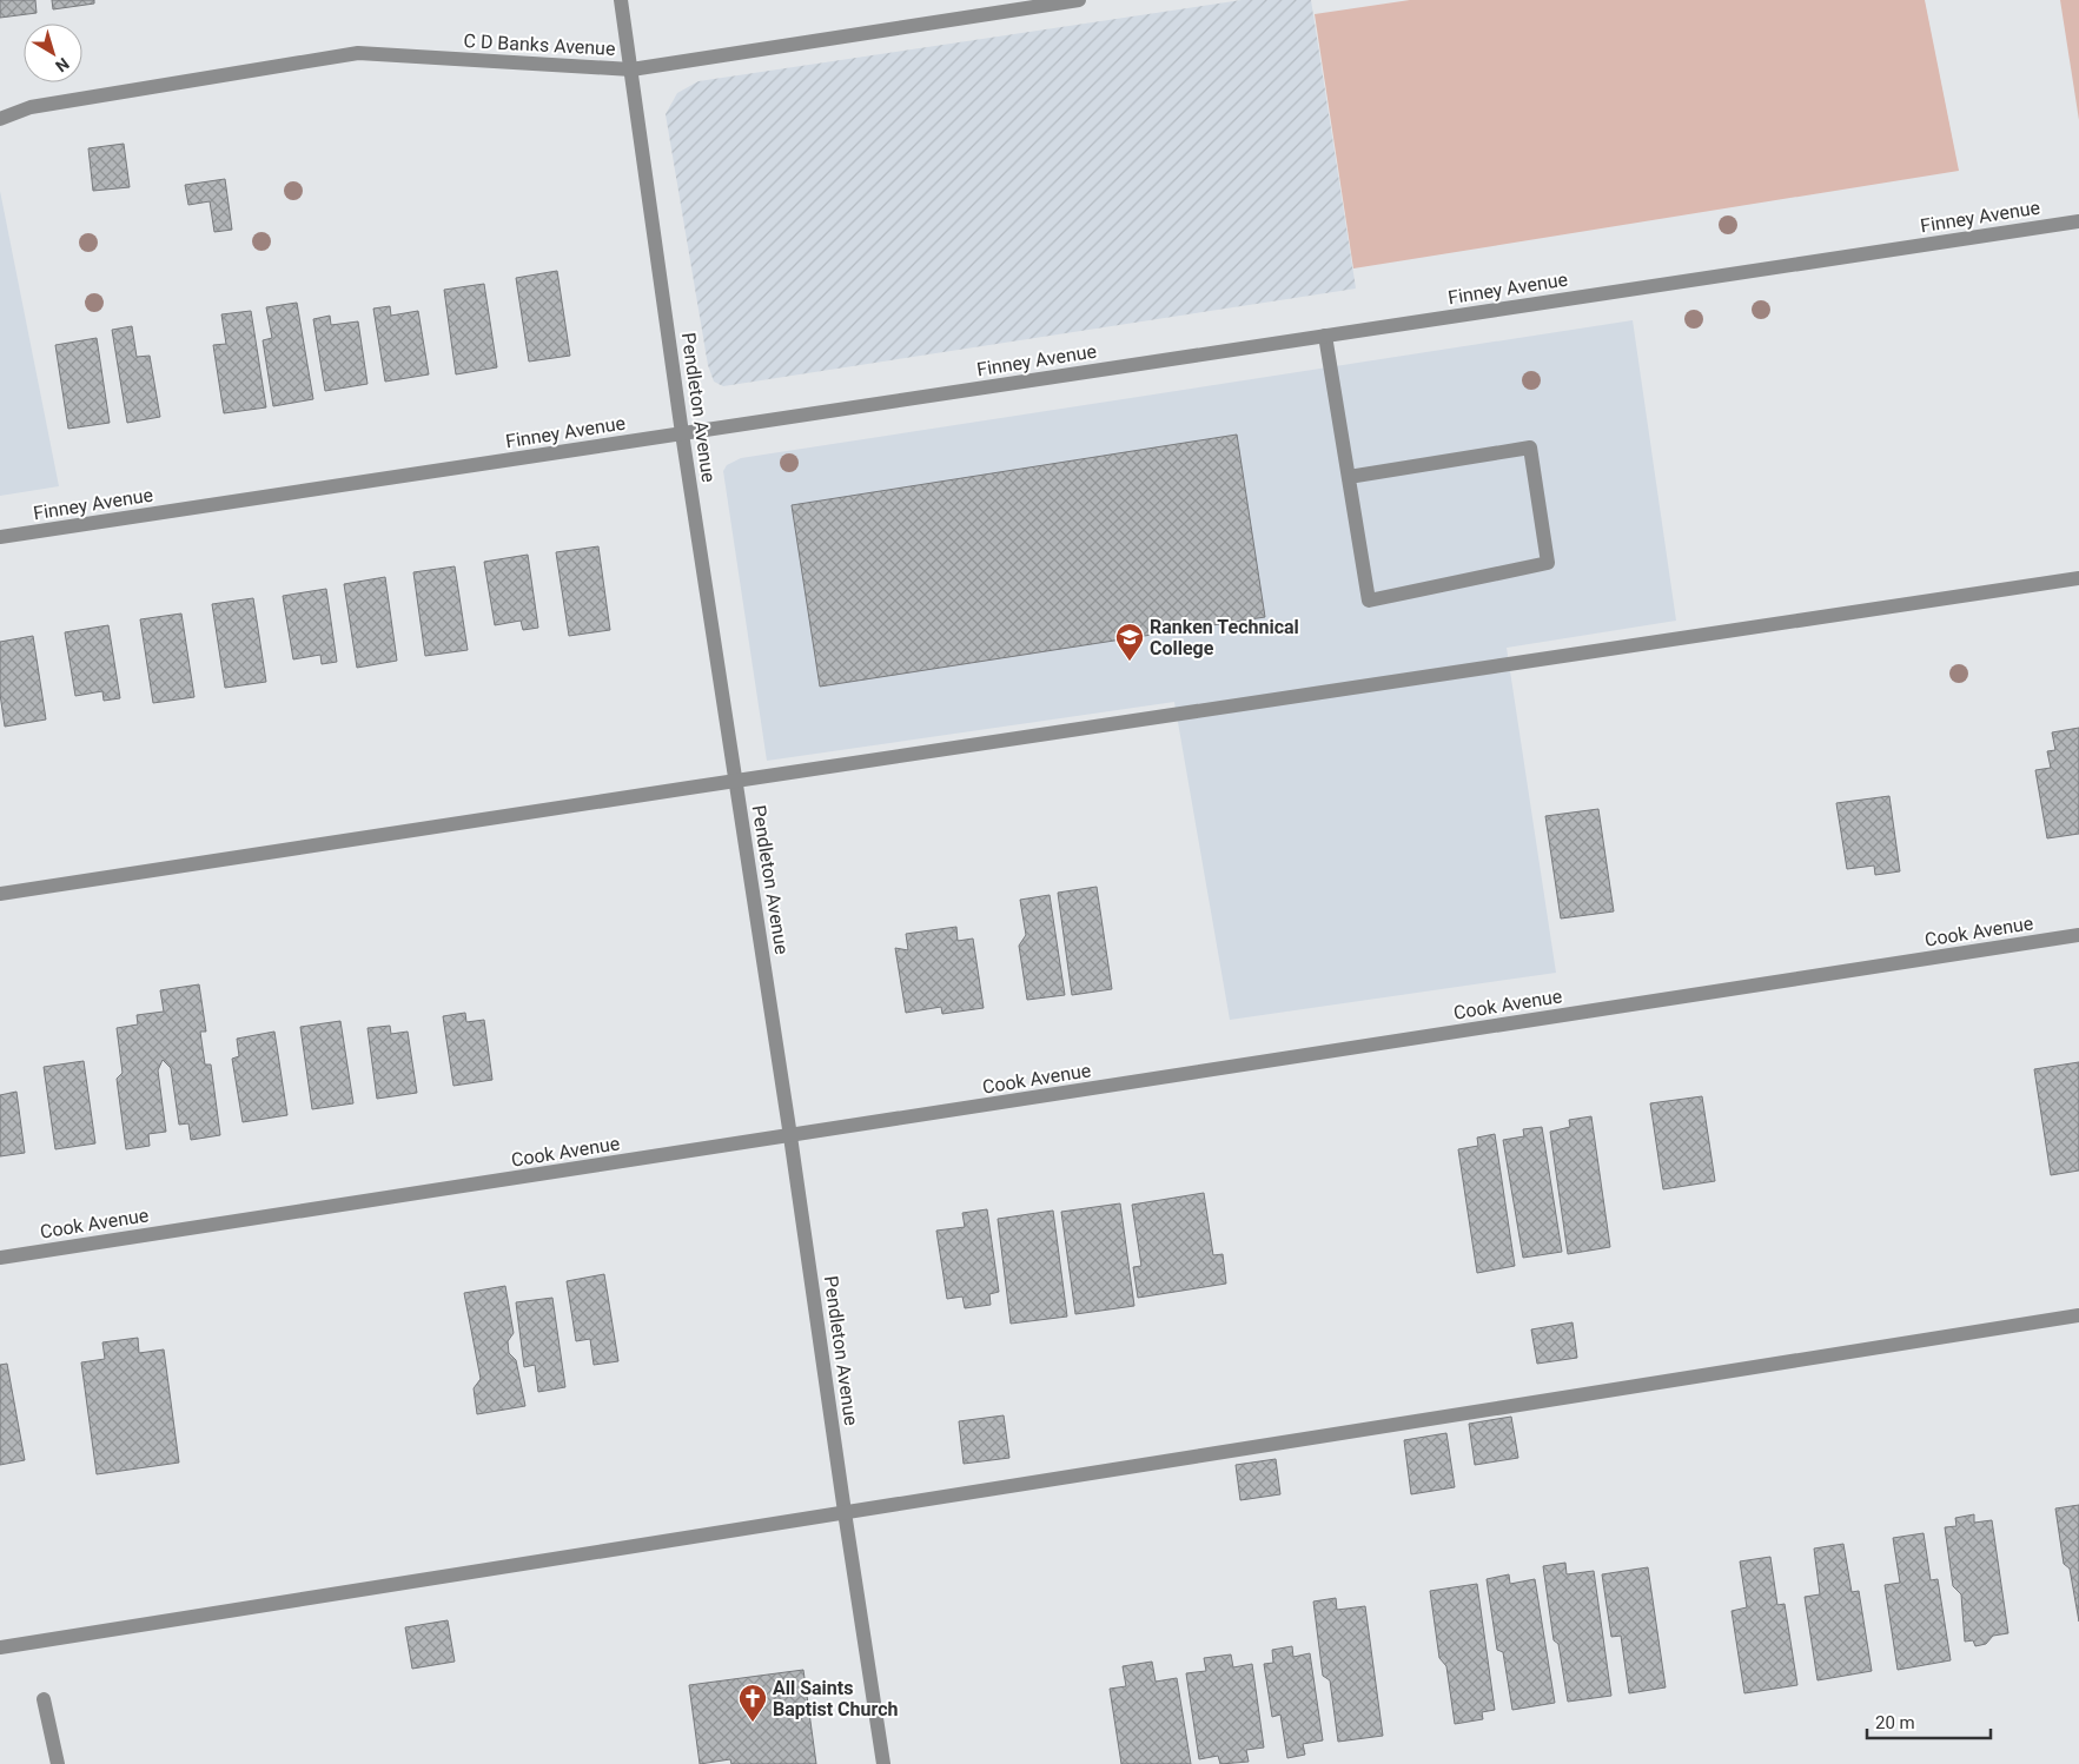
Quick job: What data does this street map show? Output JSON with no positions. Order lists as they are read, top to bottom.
{
  "streets": {
    "street": [
      "C D Banks Avenue",
      "Finney Avenue",
      "Pendleton Avenue",
      "Cook Avenue"
    ]
  },
  "crossings": [
    ["C D Banks Avenue", "Pendleton Avenue"],
    ["Finney Avenue", "Pendleton Avenue"],
    ["Pendleton Avenue", "Cook Avenue"]
  ],
  "places": {
    "school or university": ["Ranken Technical College"],
    "church": ["All Saints Baptist Church"]
  },
  "scale_bar": "20 m",
  "north": "bottom right"
}
